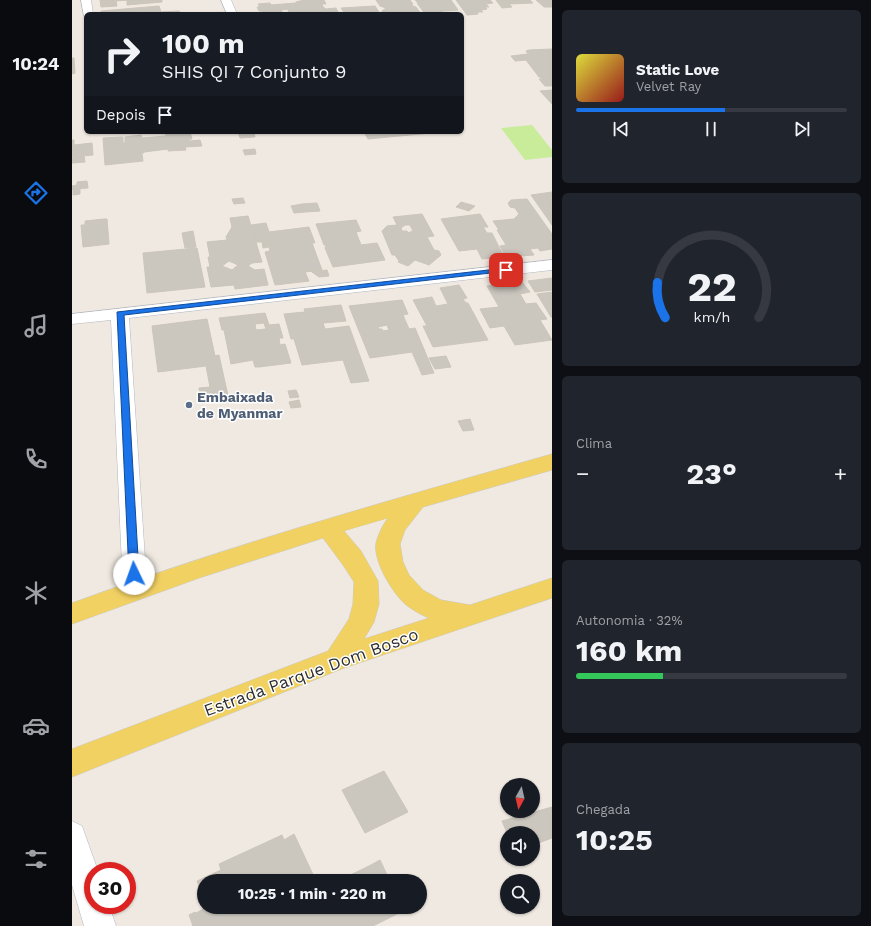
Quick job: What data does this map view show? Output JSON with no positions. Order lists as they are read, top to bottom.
{
  "streets": {
    "main road": ["Estrada Parque Dom Bosco"]
  },
  "places": ["Embaixada de Myanmar"],
  "north": "bottom",
  "page": {
    "tabs": "10:24",
    "turn": ["100 m", "SHIS QI 7 Conjunto 9"],
    "song": ["Static Love", "Velvet Ray"],
    "then": "Depois",
    "tile": [
      "Clima",
      ["Autonomia · 32%", "160 km"],
      ["Chegada", "10:25"]
    ],
    "heat": ["−", "23°", "+"],
    "limit": "30",
    "trip": "10:25 · 1 min · 220 m",
    "gauge": ["22", "km/h"]
  }
}
